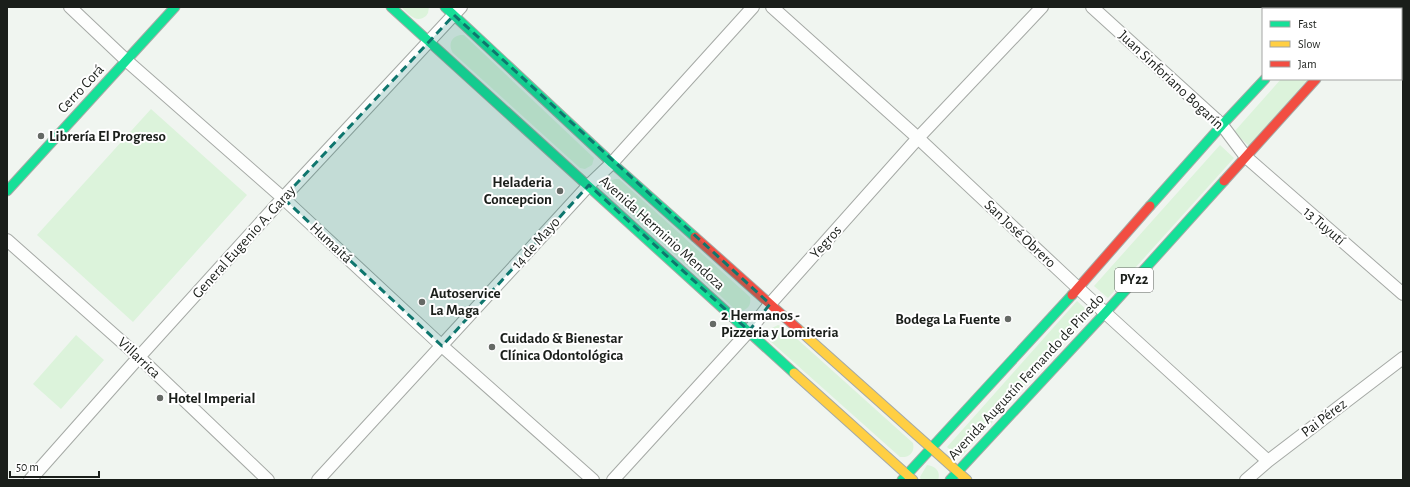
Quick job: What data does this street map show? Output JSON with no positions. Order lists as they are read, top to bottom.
{
  "streets": {
    "main road": [
      "Cerro Corá",
      "Avenida Herminio Mendoza",
      "PY22",
      "Avenida Augustín Fernando de Pinedo"
    ],
    "street": [
      "Juan Sinforiano Bogarín",
      "13 Tuyutí",
      "San José Obrero",
      "General Eugenio A. Garay",
      "Yegros",
      "Humaitá",
      "14 de Mayo",
      "Villarrica",
      "Pai Pérez"
    ]
  },
  "crossings": [
    ["Juan Sinforiano Bogarín", "13 Tuyutí"],
    ["Juan Sinforiano Bogarín", "Avenida Augustín Fernando de Pinedo"],
    ["Cerro Corá", "Humaitá"],
    ["13 Tuyutí", "Avenida Augustín Fernando de Pinedo"],
    ["Avenida Herminio Mendoza", "General Eugenio A. Garay"],
    ["Avenida Herminio Mendoza", "Yegros"],
    ["Avenida Herminio Mendoza", "14 de Mayo"],
    ["Avenida Herminio Mendoza", "Avenida Augustín Fernando de Pinedo"],
    ["San José Obrero", "Yegros"],
    ["San José Obrero", "Avenida Augustín Fernando de Pinedo"],
    ["San José Obrero", "Pai Pérez"],
    ["General Eugenio A. Garay", "Humaitá"],
    ["General Eugenio A. Garay", "Villarrica"],
    ["Humaitá", "14 de Mayo"]
  ],
  "places": [
    "Librería El Progreso",
    "Heladeria Concepcion",
    "Autoservice La Maga",
    "Bodega La Fuente",
    "2 Hermanos - Pizzeria y Lomiteria",
    "Cuidado & Bienestar Clínica Odontológica",
    "Hotel Imperial"
  ],
  "legend": ["Fast", "Slow", "Jam"],
  "scale_bar": "50 m"
}
